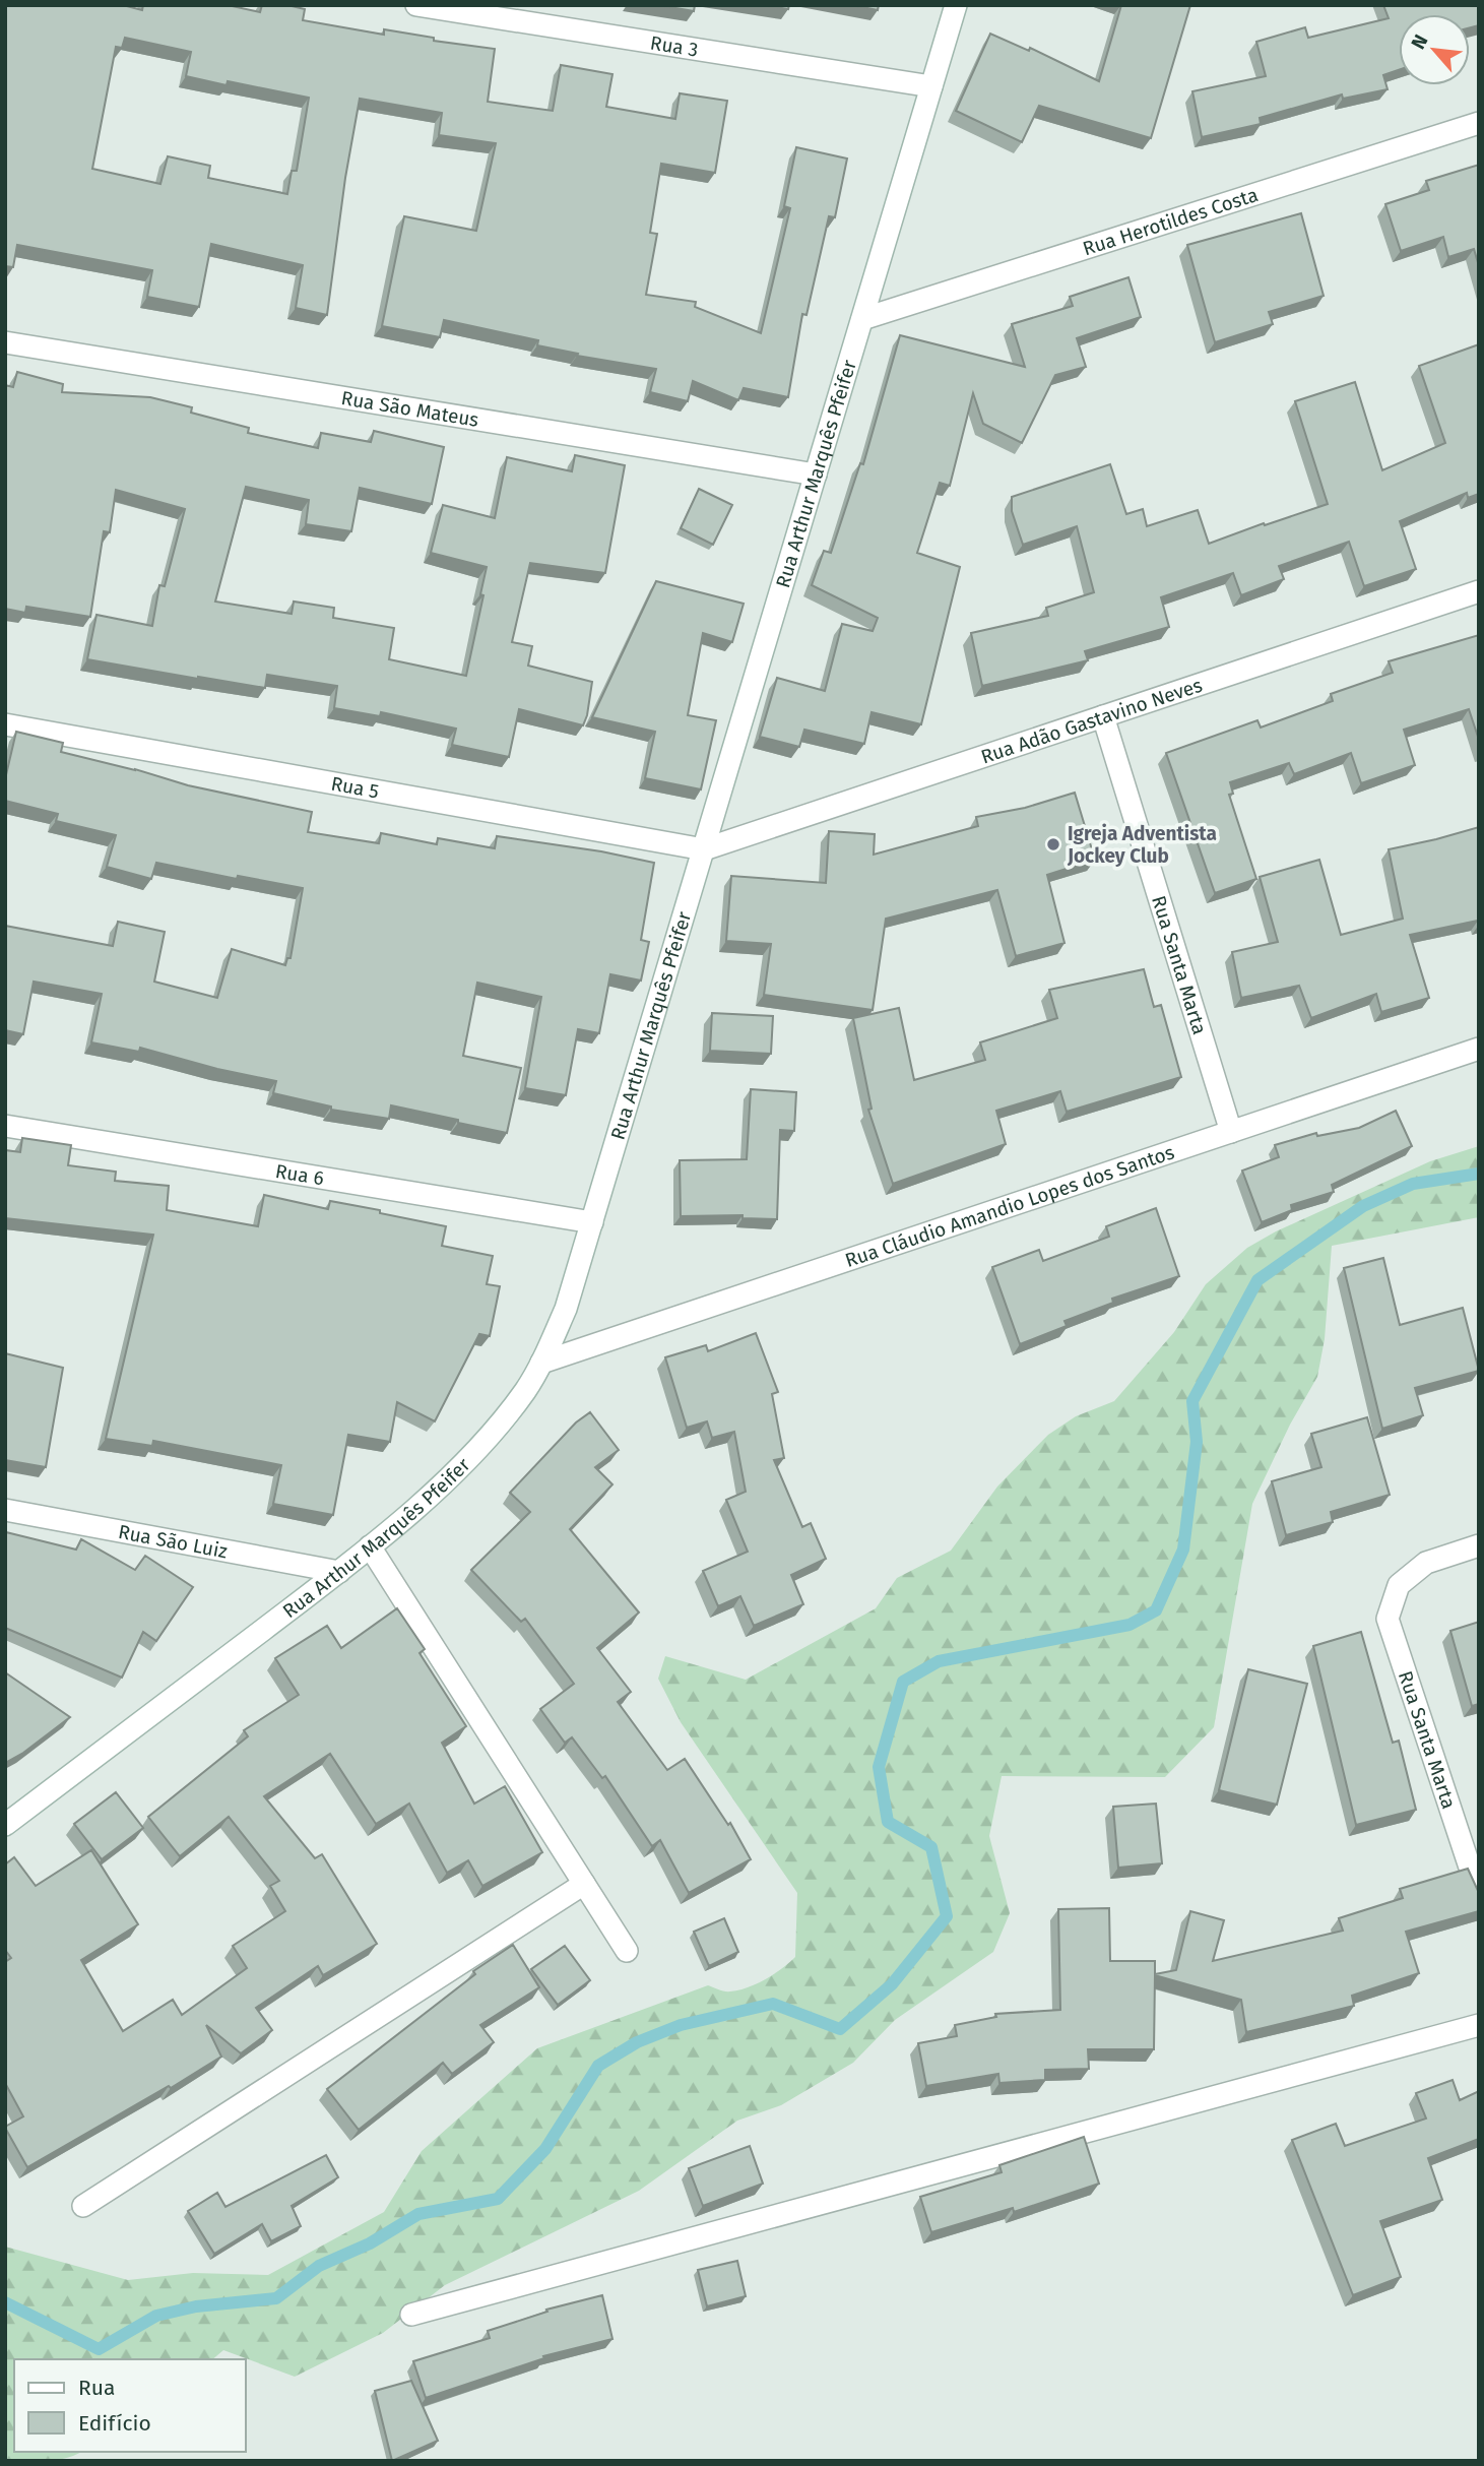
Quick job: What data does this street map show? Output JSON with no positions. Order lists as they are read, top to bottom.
{
  "streets": {
    "street": [
      "Rua 3",
      "Rua Herotildes Costa",
      "Rua São Mateus",
      "Rua Arthur Marquês Pfeifer",
      "Rua Adão Gastavino Neves",
      "Rua 5",
      "Rua Santa Marta",
      "Rua 6",
      "Rua Cláudio Amandio Lopes dos Santos",
      "Rua São Luiz"
    ]
  },
  "crossings": [
    ["Rua 3", "Rua Arthur Marquês Pfeifer"],
    ["Rua Herotildes Costa", "Rua Arthur Marquês Pfeifer"],
    ["Rua São Mateus", "Rua Arthur Marquês Pfeifer"],
    ["Rua Arthur Marquês Pfeifer", "Rua Adão Gastavino Neves"],
    ["Rua Arthur Marquês Pfeifer", "Rua 5"],
    ["Rua Arthur Marquês Pfeifer", "Rua 6"],
    ["Rua Arthur Marquês Pfeifer", "Rua Cláudio Amandio Lopes dos Santos"],
    ["Rua Arthur Marquês Pfeifer", "Rua São Luiz"],
    ["Rua Adão Gastavino Neves", "Rua 5"],
    ["Rua Adão Gastavino Neves", "Rua Santa Marta"],
    ["Rua Santa Marta", "Rua Cláudio Amandio Lopes dos Santos"]
  ],
  "places": ["Igreja Adventista Jockey Club"],
  "legend": ["Rua", "Edifício"],
  "north": "top left"
}
